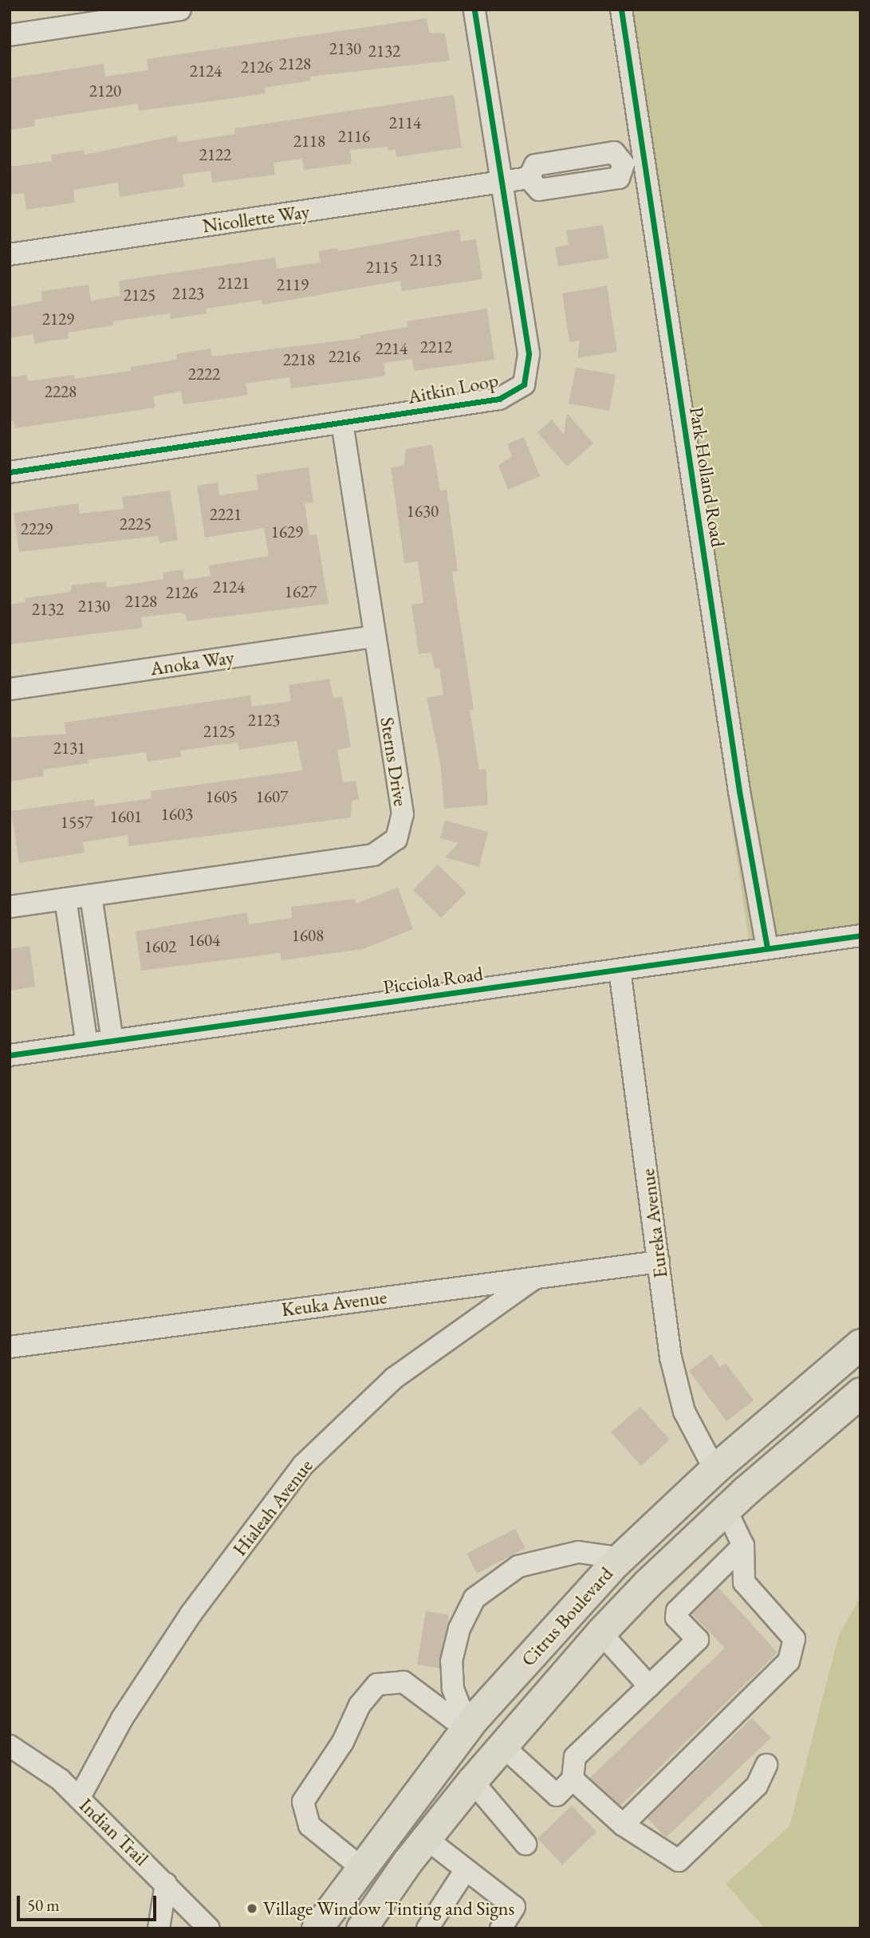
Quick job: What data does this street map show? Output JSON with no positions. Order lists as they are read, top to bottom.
{
  "streets": {
    "highway": ["Citrus Boulevard"],
    "street": [
      "Nicollette Way",
      "Aitkin Loop",
      "Park Holland Road",
      "Anoka Way",
      "Sterns Drive",
      "Picciola Road",
      "Eureka Avenue",
      "Keuka Avenue",
      "Hialeah Avenue",
      "Indian Trail"
    ]
  },
  "crossings": [
    ["Nicollette Way", "Aitkin Loop"],
    ["Nicollette Way", "Park Holland Road"],
    ["Aitkin Loop", "Sterns Drive"],
    ["Park Holland Road", "Picciola Road"],
    ["Anoka Way", "Sterns Drive"],
    ["Picciola Road", "Eureka Avenue"],
    ["Eureka Avenue", "Keuka Avenue"],
    ["Eureka Avenue", "Citrus Boulevard"],
    ["Keuka Avenue", "Hialeah Avenue"],
    ["Hialeah Avenue", "Indian Trail"]
  ],
  "places": ["Village Window Tinting and Signs"],
  "house_numbers": [
    "2130",
    "2132",
    "2128",
    "2126",
    "2124",
    "2120",
    "2114",
    "2116",
    "2118",
    "2122",
    "2113",
    "2115",
    "2121",
    "2119",
    "2123",
    "2125",
    "2129",
    "2212",
    "2214",
    "2216",
    "2218",
    "2222",
    "2228",
    "1630",
    "2221",
    "2225",
    "2229",
    "1629",
    "2124",
    "1627",
    "2126",
    "2128",
    "2130",
    "2132",
    "2123",
    "2125",
    "2131",
    "1605",
    "1607",
    "1603",
    "1601",
    "1557",
    "1608",
    "1604",
    "1602"
  ],
  "scale_bar": "50 m"
}
